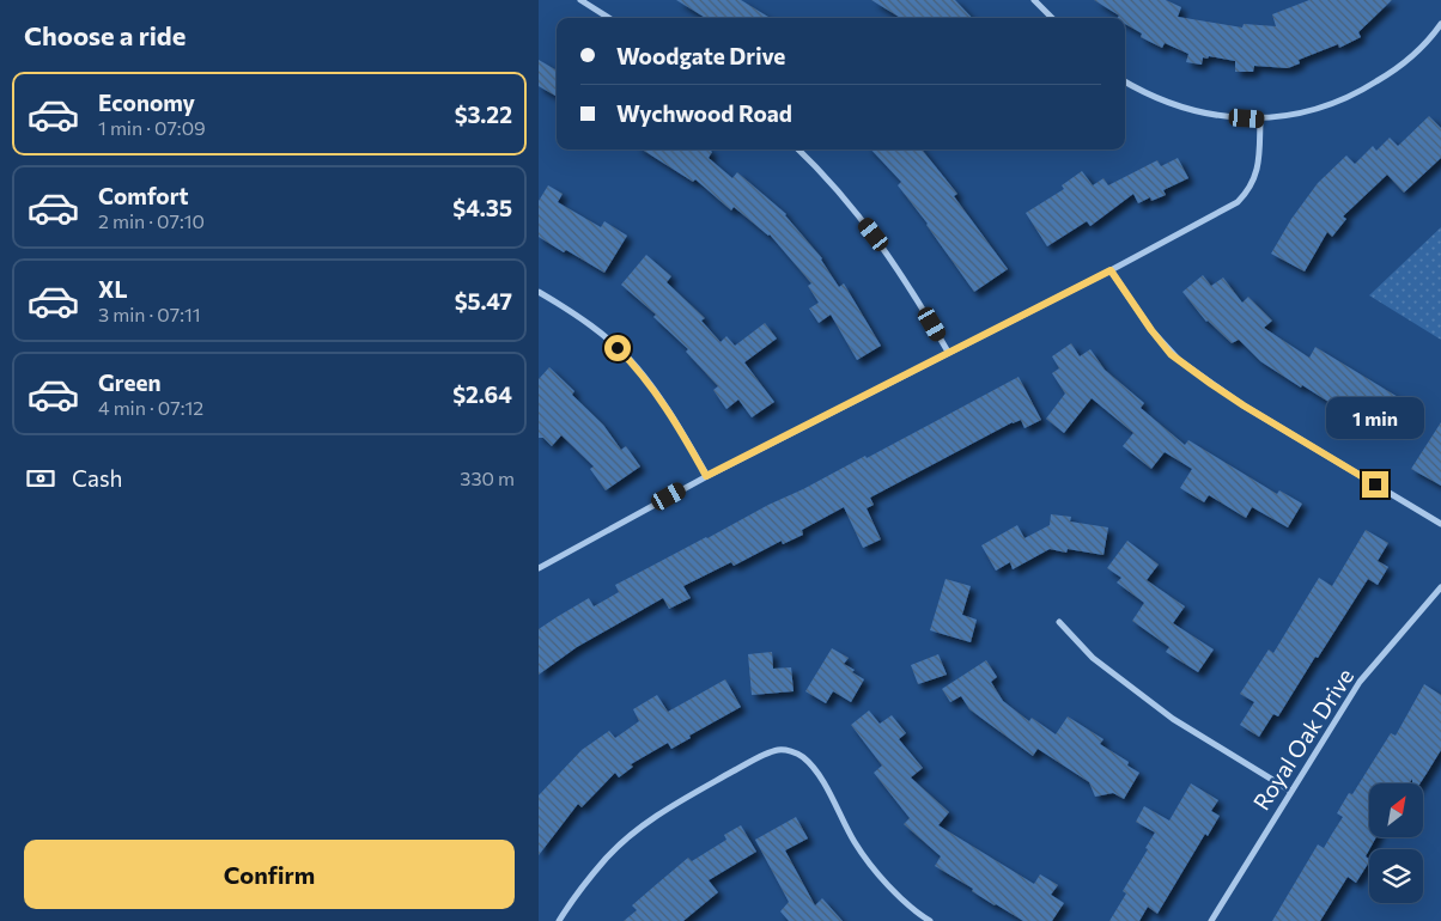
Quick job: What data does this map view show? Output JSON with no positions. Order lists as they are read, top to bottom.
{
  "streets": {
    "street": ["Royal Oak Drive"]
  },
  "north": "top right",
  "page": {
    "heading": "Choose a ride",
    "banner": ["Woodgate Drive", "Wychwood Road"],
    "list": [
      {
        "name": "Economy",
        "note": "1 min · 07:09",
        "value": "$3.22"
      },
      {
        "name": "Comfort",
        "note": "2 min · 07:10",
        "value": "$4.35"
      },
      {
        "name": "XL",
        "note": "3 min · 07:11",
        "value": "$5.47"
      },
      {
        "name": "Green",
        "note": "4 min · 07:12",
        "value": "$2.64"
      }
    ],
    "bubble": "1 min",
    "pay": ["Cash", "330 m"],
    "buttons": "Confirm"
  }
}
